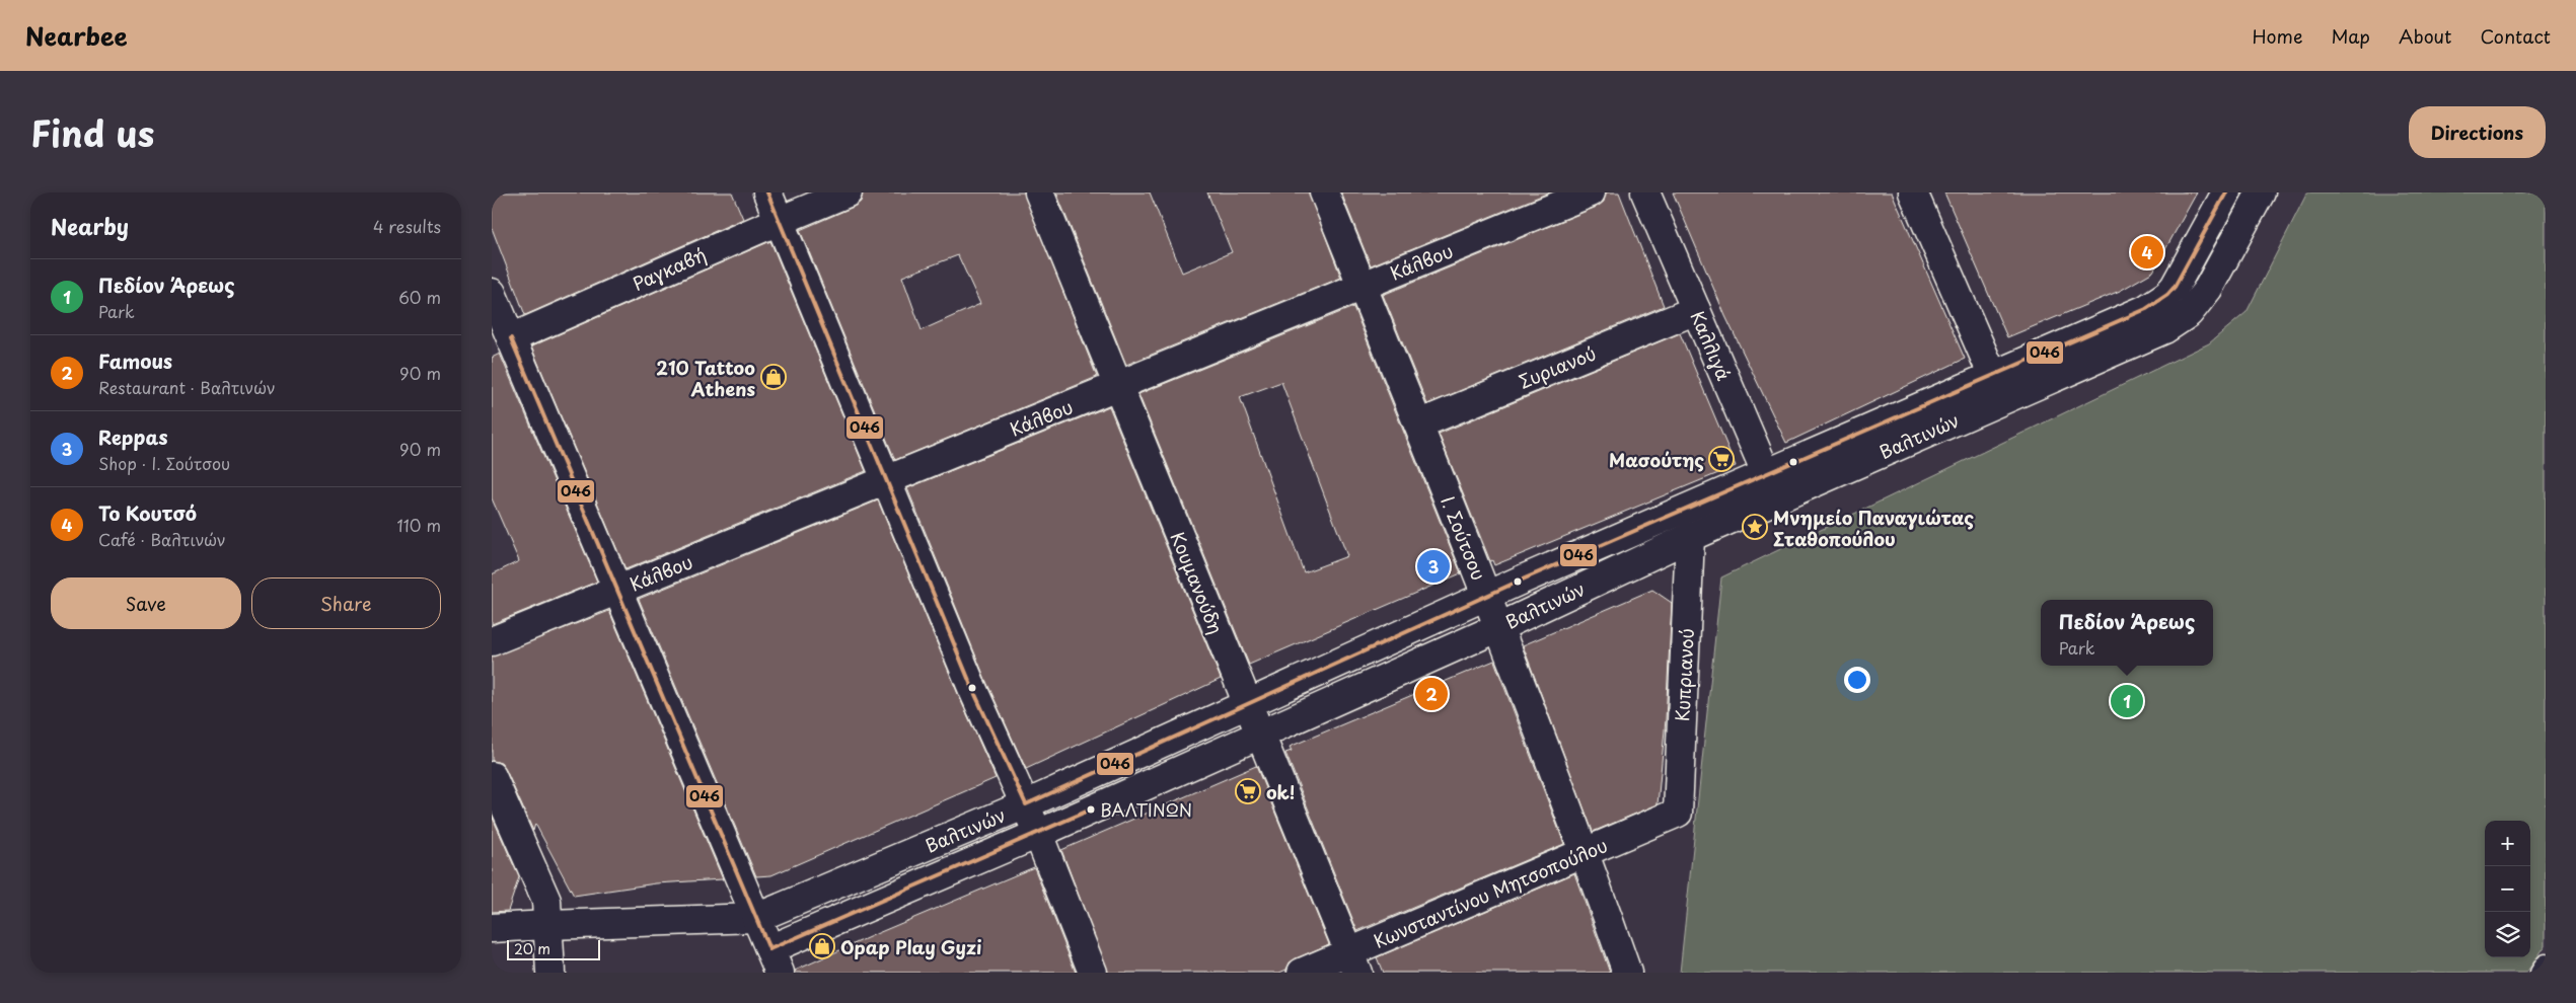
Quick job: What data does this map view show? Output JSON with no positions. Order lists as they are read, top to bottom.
{
  "streets": {
    "street": [
      "Κάλβου",
      "Ραγκαβή",
      "Καλλιγά",
      "Συριανού",
      "Βαλτινών",
      "Ι. Σούτσου",
      "Κουμανούδη",
      "Κυπριανού",
      "Κωνσταντίνου Μητσοπούλου"
    ]
  },
  "crossings": [
    ["Κάλβου", "Ι. Σούτσου"],
    ["Κάλβου", "Κουμανούδη"],
    ["Καλλιγά", "Συριανού"],
    ["Καλλιγά", "Βαλτινών"],
    ["Συριανού", "Ι. Σούτσου"],
    ["Βαλτινών", "Ι. Σούτσου"],
    ["Βαλτινών", "Κουμανούδη"],
    ["Βαλτινών", "Κυπριανού"],
    ["Ι. Σούτσου", "Κωνσταντίνου Μητσοπούλου"],
    ["Κουμανούδη", "Κωνσταντίνου Μητσοπούλου"],
    ["Κυπριανού", "Κωνσταντίνου Μητσοπούλου"]
  ],
  "places": {
    "shop": ["210 Tattoo Athens", "Opap Play Gyzi"],
    "supermarket": ["Μασούτης", "ok!"],
    "place": ["Μνημείο Παναγιώτας Σταθοπούλου"],
    "other": ["ΒΑΛΤΙΝΩΝ"]
  },
  "lines": ["transit line 046"],
  "scale_bar": "20 m",
  "page": {
    "header": "Nearbee",
    "nav": [
      "Home",
      "Map",
      "About",
      "Contact"
    ],
    "title": "Find us",
    "buttons": [
      "Directions",
      ["Save", "Share"]
    ],
    "heading": ["Nearby", "4 results"],
    "pins": [
      "4",
      "3",
      "2",
      "1"
    ],
    "list": [
      {
        "mark": "1",
        "name": "Πεδίον Άρεως",
        "note": "Park",
        "value": "60 m"
      },
      {
        "mark": "2",
        "name": "Famous",
        "note": "Restaurant · Βαλτινών",
        "value": "90 m"
      },
      {
        "mark": "3",
        "name": "Reppas",
        "note": "Shop · Ι. Σούτσου",
        "value": "90 m"
      },
      {
        "mark": "4",
        "name": "Το Κουτσό",
        "note": "Café · Βαλτινών",
        "value": "110 m"
      }
    ],
    "popup": ["Πεδίον Άρεως", "Park"],
    "map_buttons": ["+", "−"],
    "scale": "20 m"
  }
}
